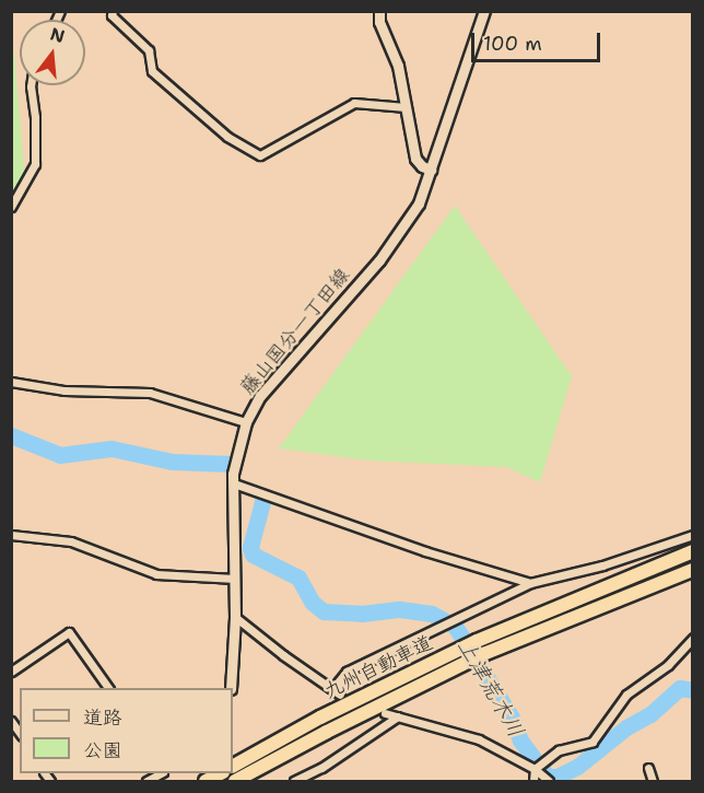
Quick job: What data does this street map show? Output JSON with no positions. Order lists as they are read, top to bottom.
{
  "streets": {
    "highway": ["九州自動車道"],
    "main road": ["藤山国分一丁田線"]
  },
  "water": ["上津荒木川"],
  "legend": ["道路", "公園"],
  "scale_bar": "100 m",
  "north": "top"
}
